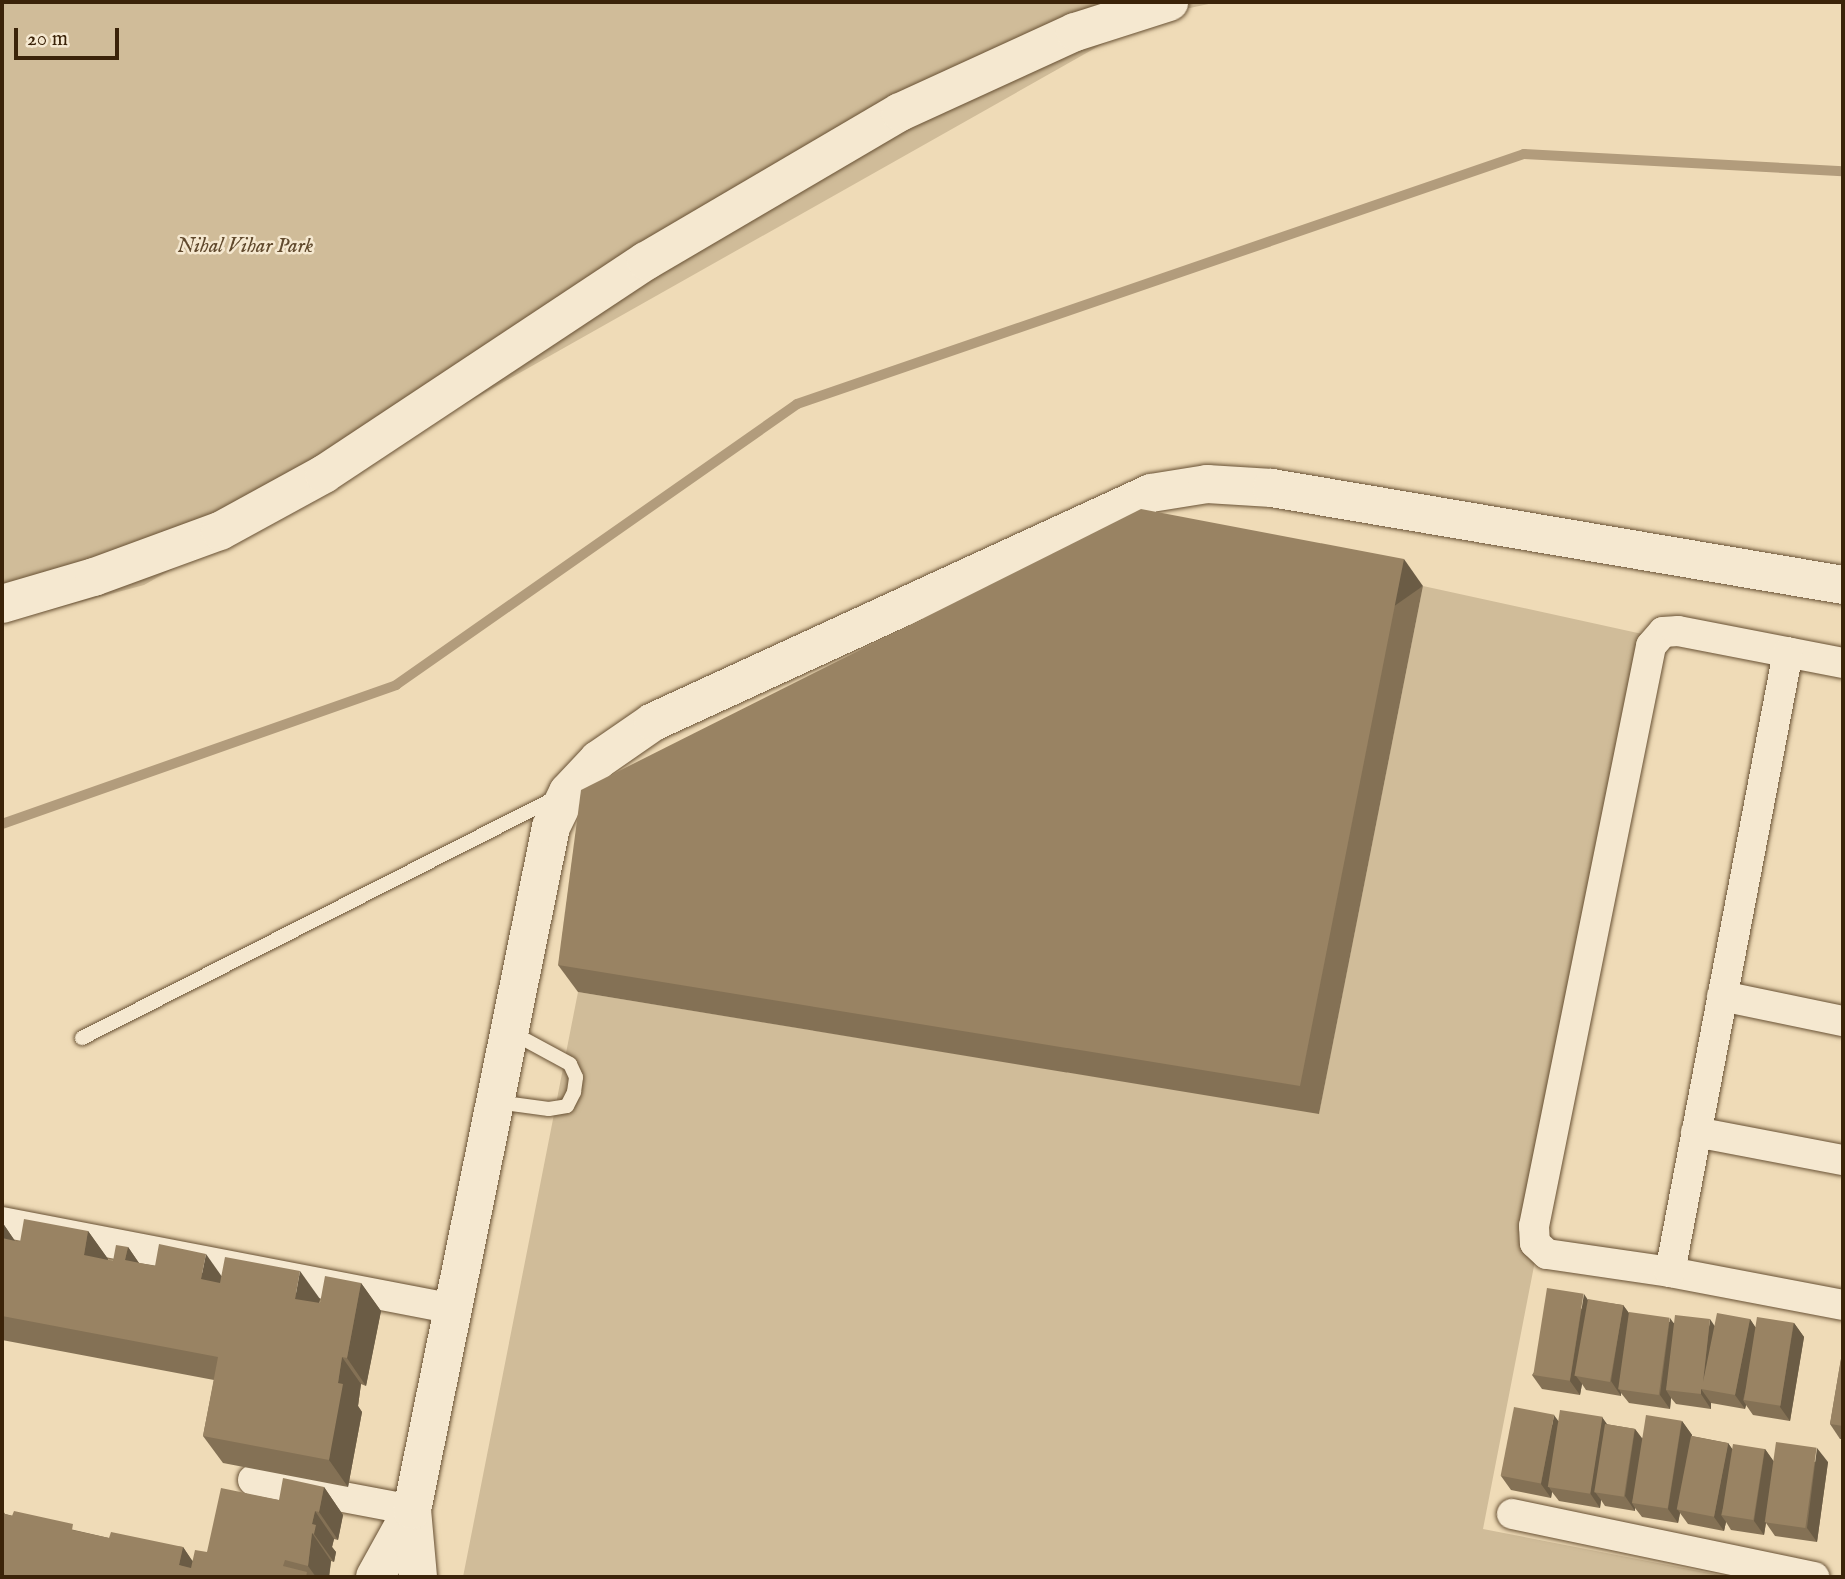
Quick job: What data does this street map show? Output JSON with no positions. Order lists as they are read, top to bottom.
{
  "parks": ["Nihal Vihar Park"],
  "scale_bar": "20 m"
}
